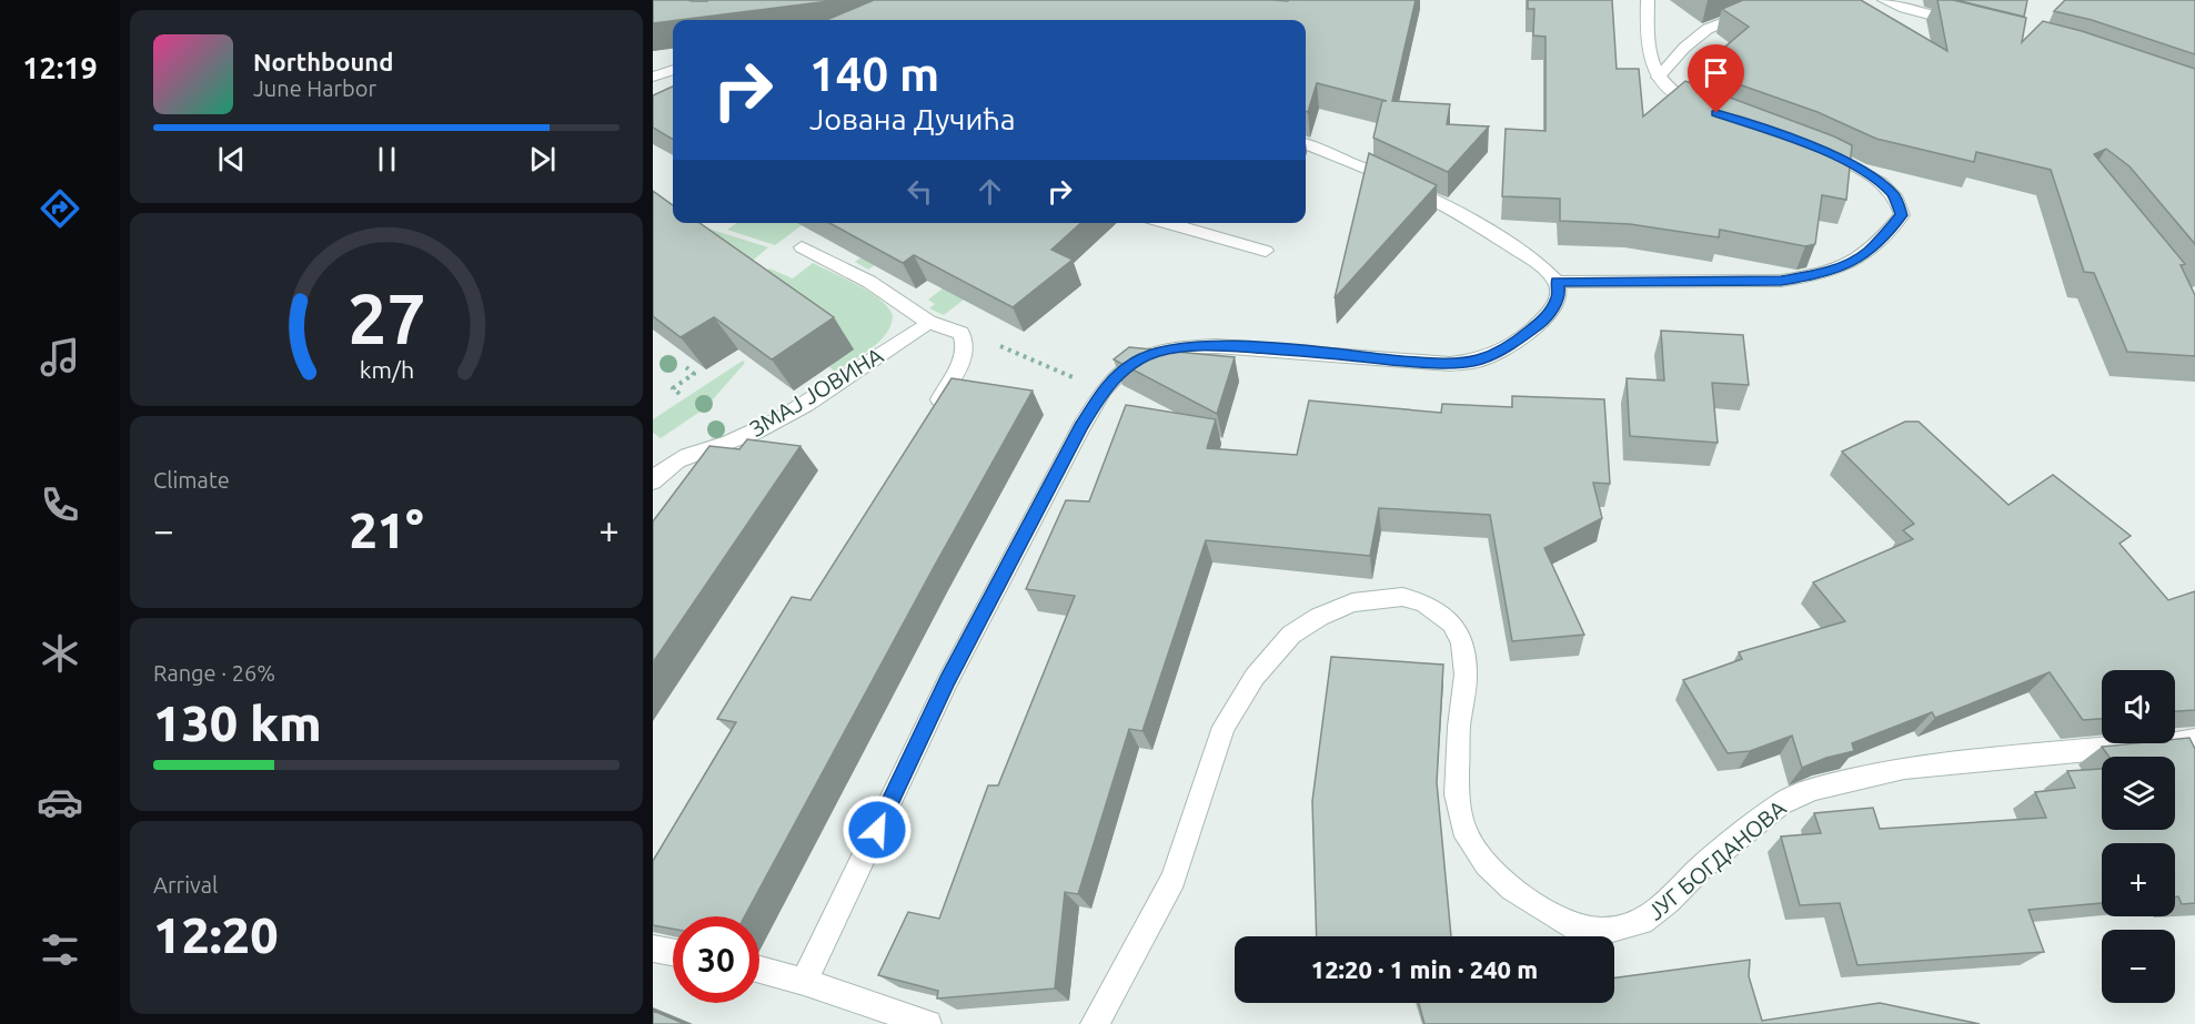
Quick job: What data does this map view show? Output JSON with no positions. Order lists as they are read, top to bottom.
{
  "streets": {
    "street": ["ЗМАЈ ЈОВИНА", "ЈУГ БОГДАНОВА"]
  },
  "page": {
    "tabs": "12:19",
    "turn": ["140 m", "Јована Дучића"],
    "song": ["Northbound", "June Harbor"],
    "tile": [
      "Climate",
      ["Range · 26%", "130 km"],
      ["Arrival", "12:20"]
    ],
    "heat": ["−", "21°", "+"],
    "map_buttons": ["+", "−"],
    "limit": "30",
    "trip": "12:20 · 1 min · 240 m",
    "gauge": ["27", "km/h"]
  }
}
